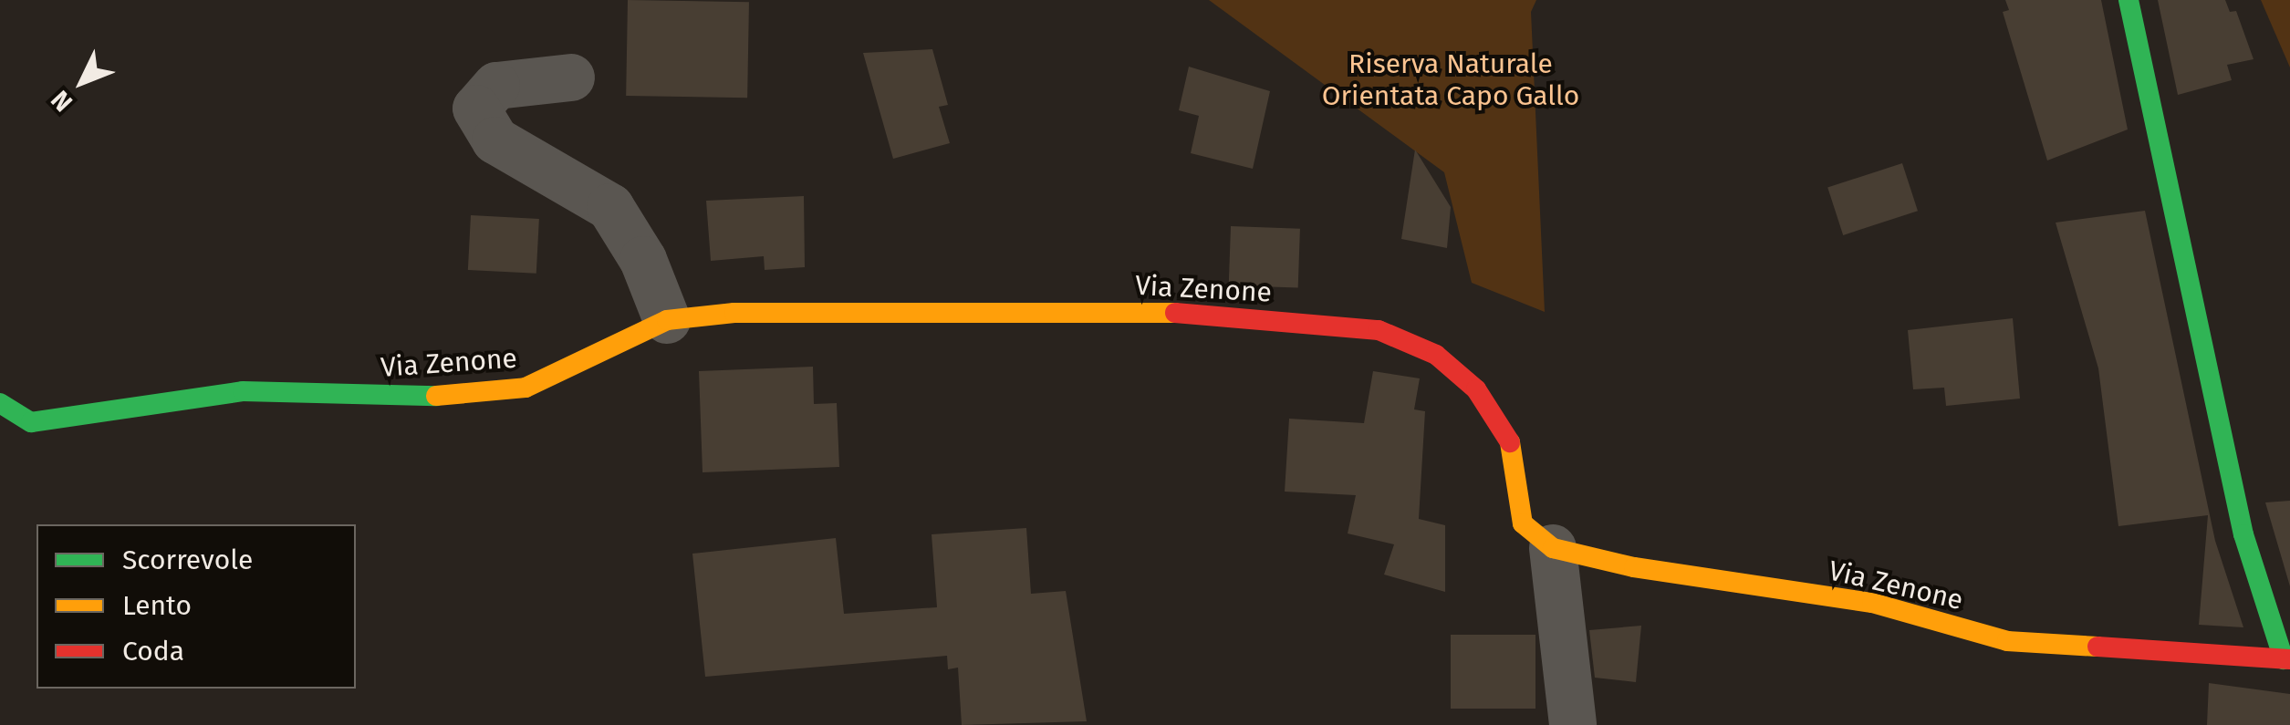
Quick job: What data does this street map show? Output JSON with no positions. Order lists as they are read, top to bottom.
{
  "streets": {
    "street": ["Via Zenone"]
  },
  "parks": ["Riserva Naturale Orientata Capo Gallo"],
  "legend": ["Scorrevole", "Lento", "Coda"],
  "north": "bottom left"
}
